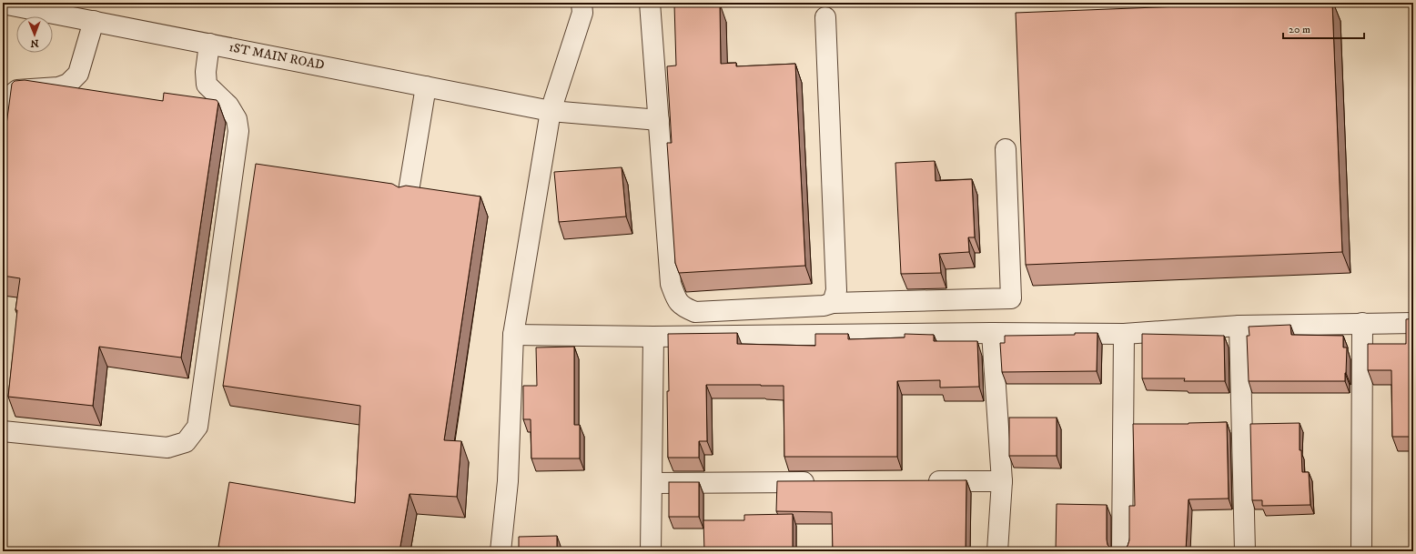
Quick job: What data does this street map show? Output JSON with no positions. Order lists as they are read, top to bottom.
{
  "streets": {
    "street": ["1ST MAIN ROAD"]
  },
  "scale_bar": "20 m",
  "north": "bottom"
}
